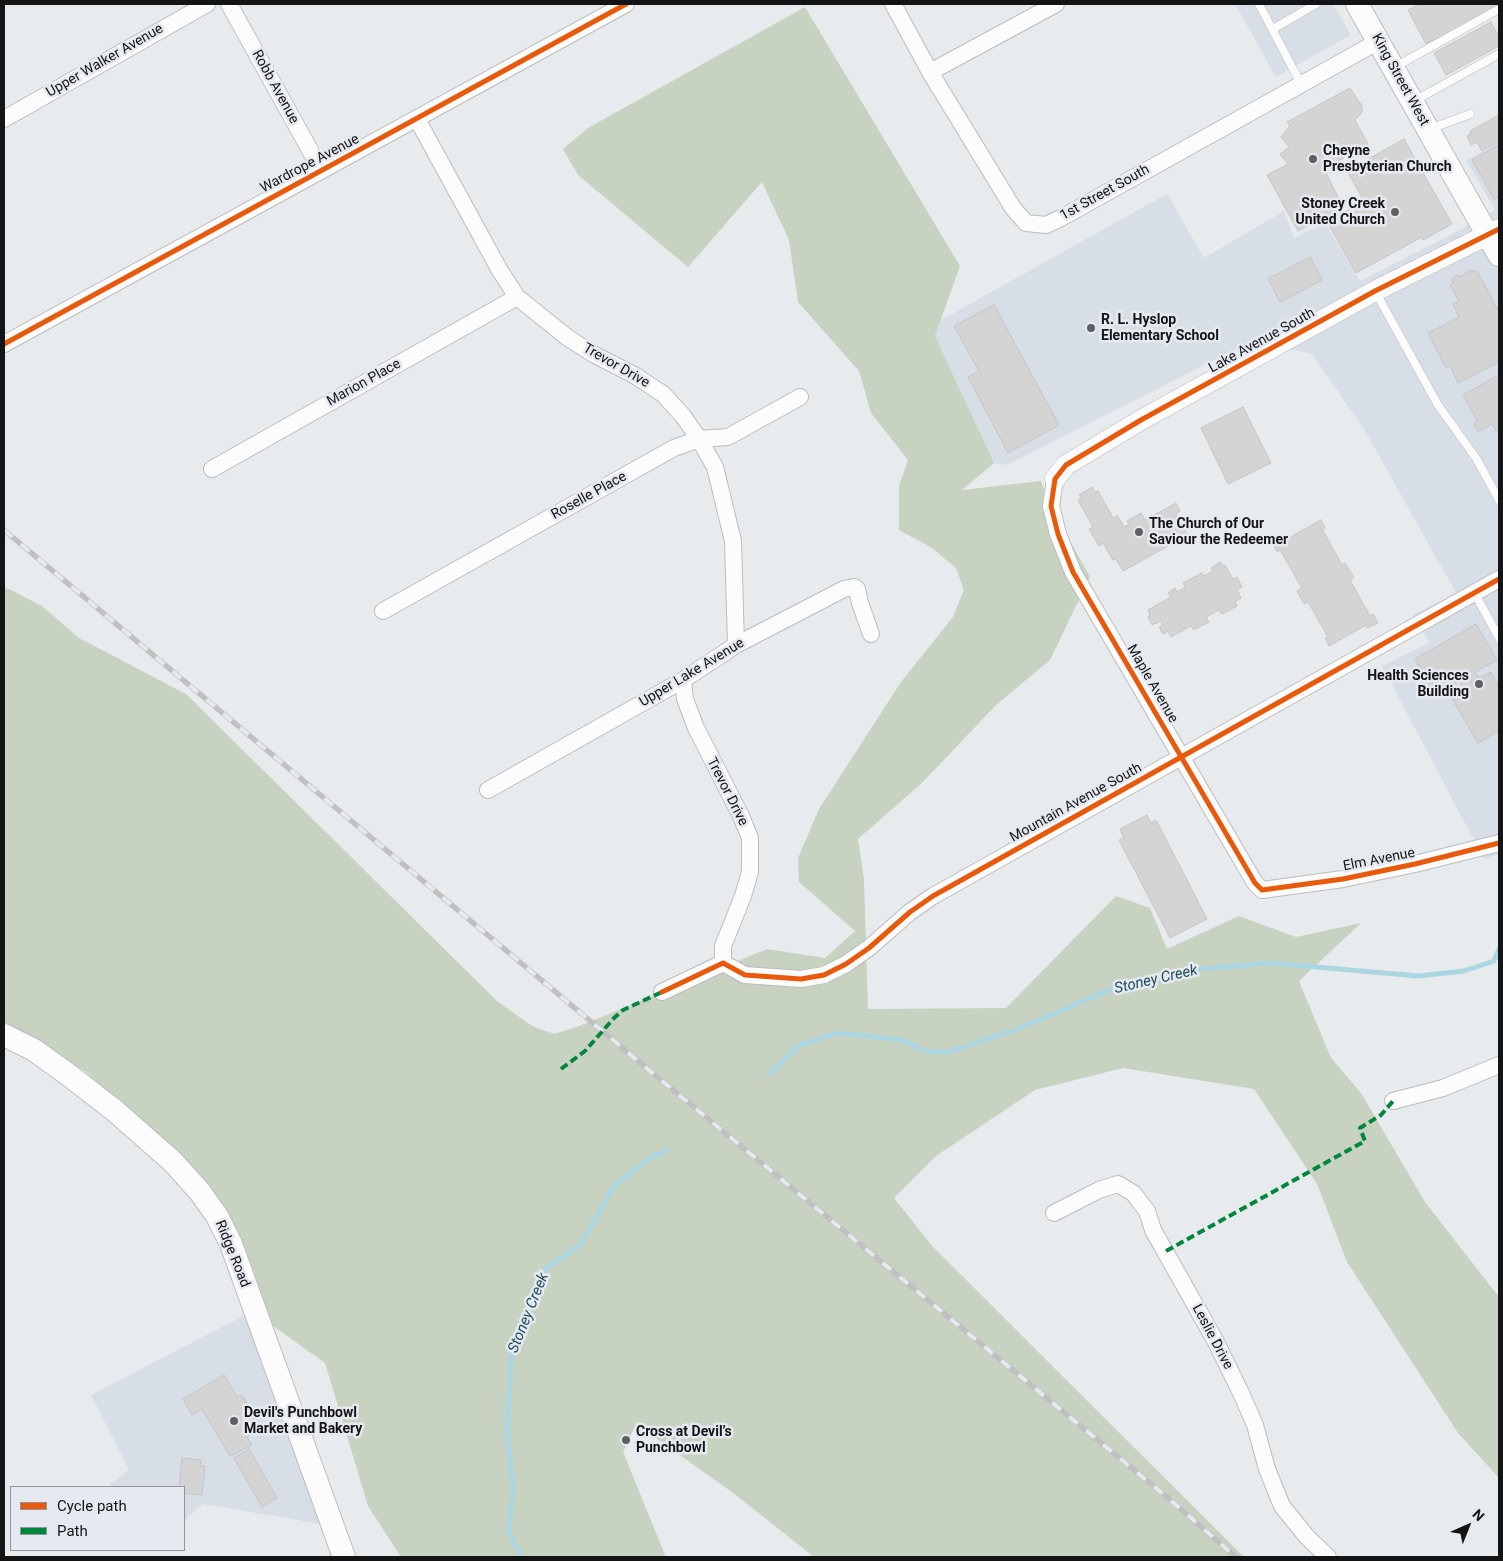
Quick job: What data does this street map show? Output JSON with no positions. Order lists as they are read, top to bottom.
{
  "streets": {
    "main road": ["King Street West", "Ridge Road"],
    "street": [
      "Upper Walker Avenue",
      "Robb Avenue",
      "Wardrope Avenue",
      "1st Street South",
      "Lake Avenue South",
      "Trevor Drive",
      "Marion Place",
      "Roselle Place",
      "Upper Lake Avenue",
      "Maple Avenue",
      "Mountain Avenue South",
      "Elm Avenue",
      "Leslie Drive"
    ]
  },
  "crossings": [
    ["King Street West", "1st Street South"],
    ["King Street West", "Lake Avenue South"],
    ["Robb Avenue", "Wardrope Avenue"],
    ["Wardrope Avenue", "Trevor Drive"],
    ["Lake Avenue South", "Maple Avenue"],
    ["Trevor Drive", "Marion Place"],
    ["Trevor Drive", "Roselle Place"],
    ["Trevor Drive", "Upper Lake Avenue"],
    ["Trevor Drive", "Mountain Avenue South"],
    ["Maple Avenue", "Mountain Avenue South"],
    ["Maple Avenue", "Elm Avenue"]
  ],
  "water": ["Stoney Creek"],
  "places": [
    "Cheyne Presbyterian Church",
    "Stoney Creek United Church",
    "R. L. Hyslop Elementary School",
    "The Church of Our Saviour the Redeemer",
    "Health Sciences Building",
    "Devil's Punchbowl Market and Bakery",
    "Cross at Devil’s Punchbowl"
  ],
  "legend": ["Cycle path", "Path"],
  "north": "top right"
}
